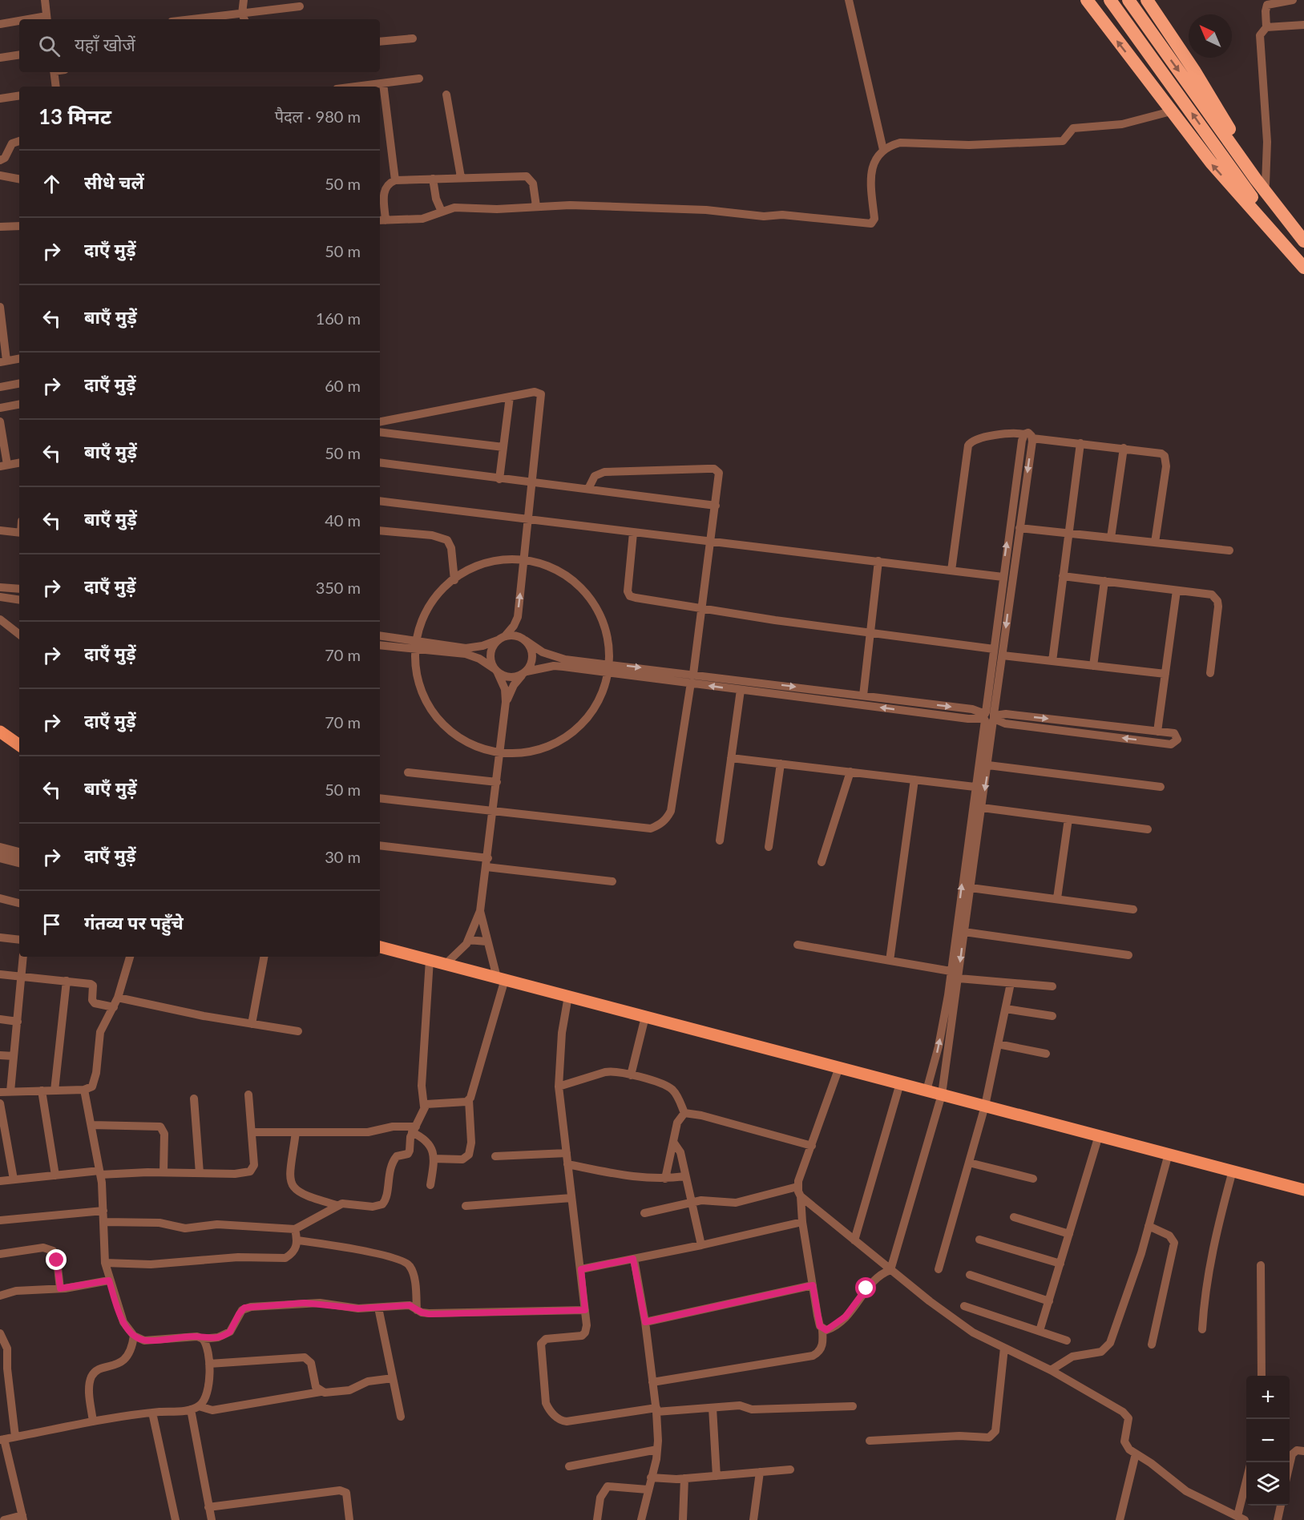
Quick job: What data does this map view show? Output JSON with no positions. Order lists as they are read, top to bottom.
{
  "north": "top left",
  "page": {
    "search": "यहाँ खोजें",
    "heading": ["13 मिनट", "पैदल · 980 m"],
    "list": [
      ["सीधे चलें", "50 m"],
      ["दाएँ मुड़ें", "50 m"],
      ["बाएँ मुड़ें", "160 m"],
      ["दाएँ मुड़ें", "60 m"],
      ["बाएँ मुड़ें", "50 m"],
      ["बाएँ मुड़ें", "40 m"],
      ["दाएँ मुड़ें", "350 m"],
      ["दाएँ मुड़ें", "70 m"],
      ["दाएँ मुड़ें", "70 m"],
      ["बाएँ मुड़ें", "50 m"],
      ["दाएँ मुड़ें", "30 m"],
      "गंतव्य पर पहुँचे"
    ],
    "map_buttons": ["+", "−"]
  }
}
